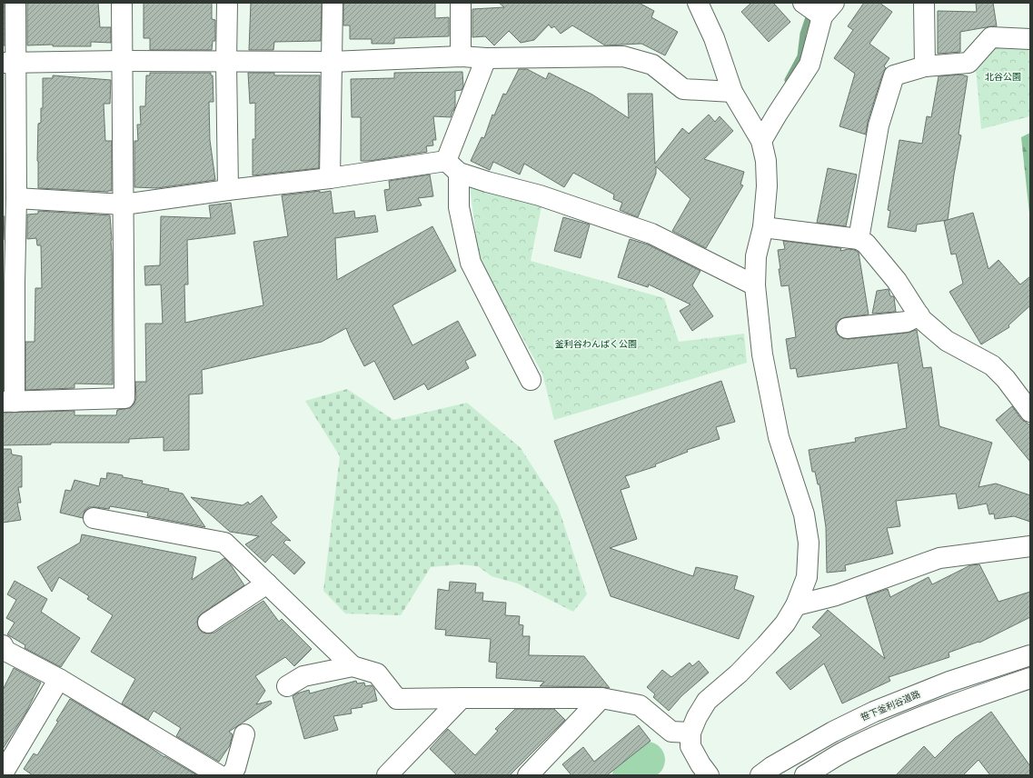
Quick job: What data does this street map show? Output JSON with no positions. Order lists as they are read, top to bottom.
{
  "streets": {
    "street": ["笹下釜利谷道路"]
  },
  "parks": ["北谷公園", "釜利谷わんぱく公園"]
}
